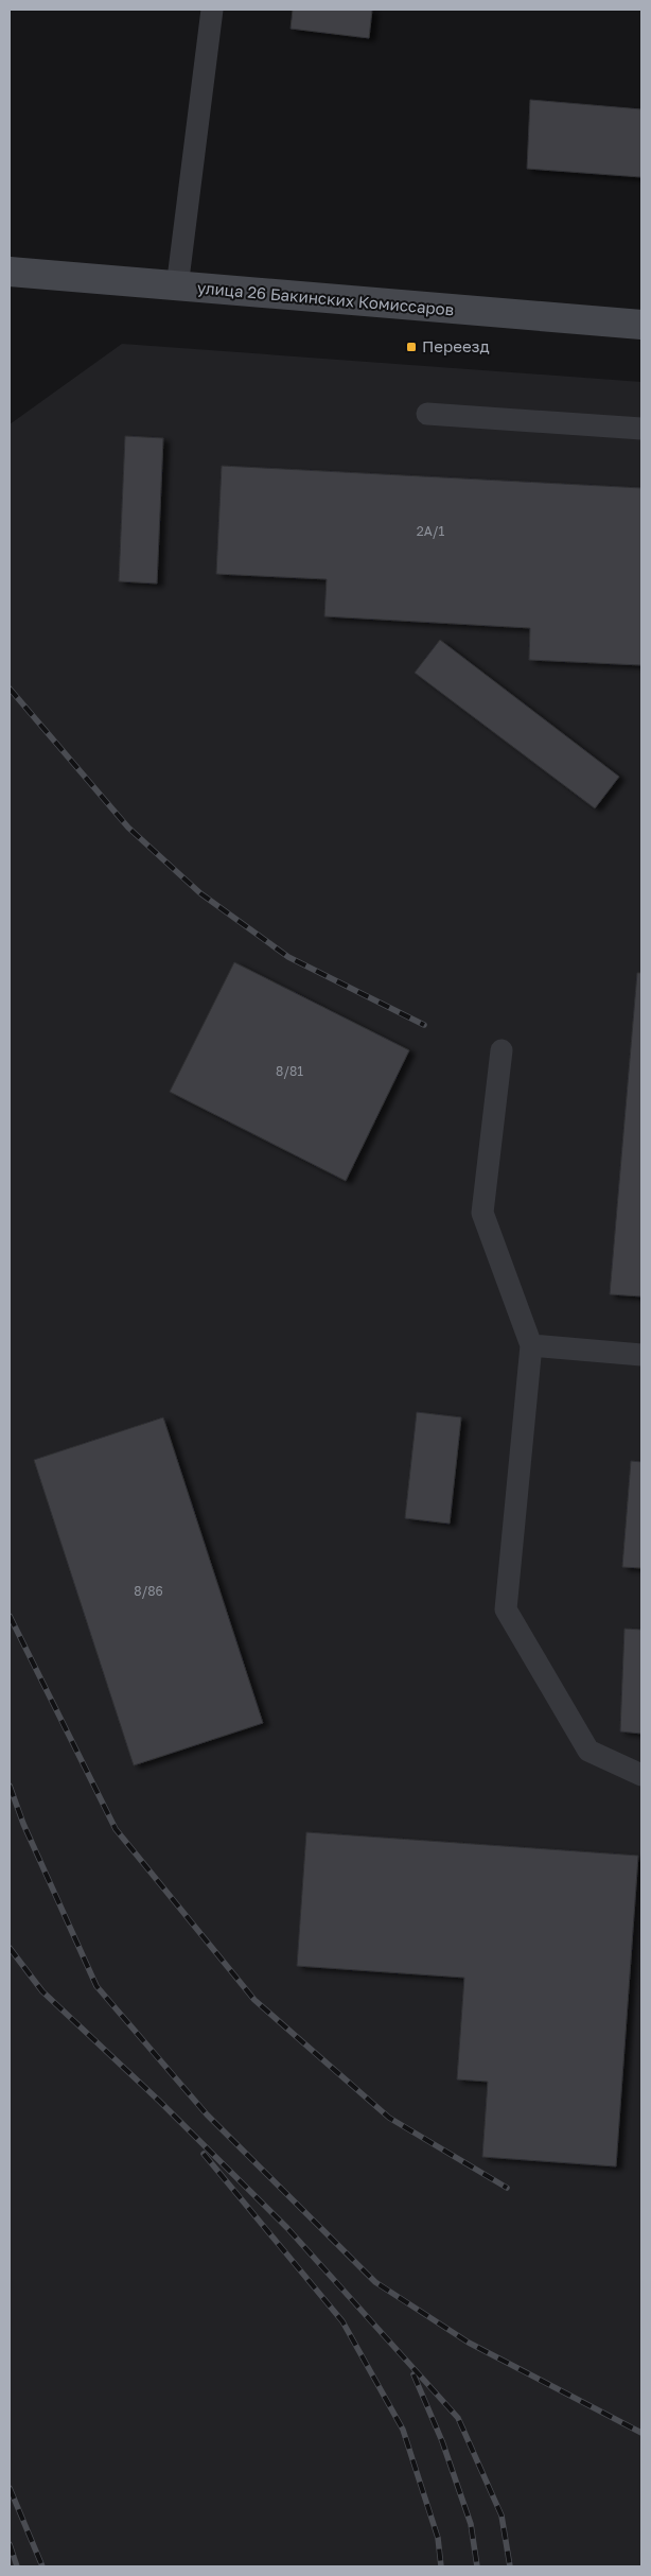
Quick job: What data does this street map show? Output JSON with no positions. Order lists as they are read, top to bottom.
{
  "streets": {
    "main road": ["улица 26 Бакинских Комиссаров"]
  },
  "places": {
    "transit": ["Переезд"]
  },
  "house_numbers": ["2А/1", "8/81", "8/86"]
}
